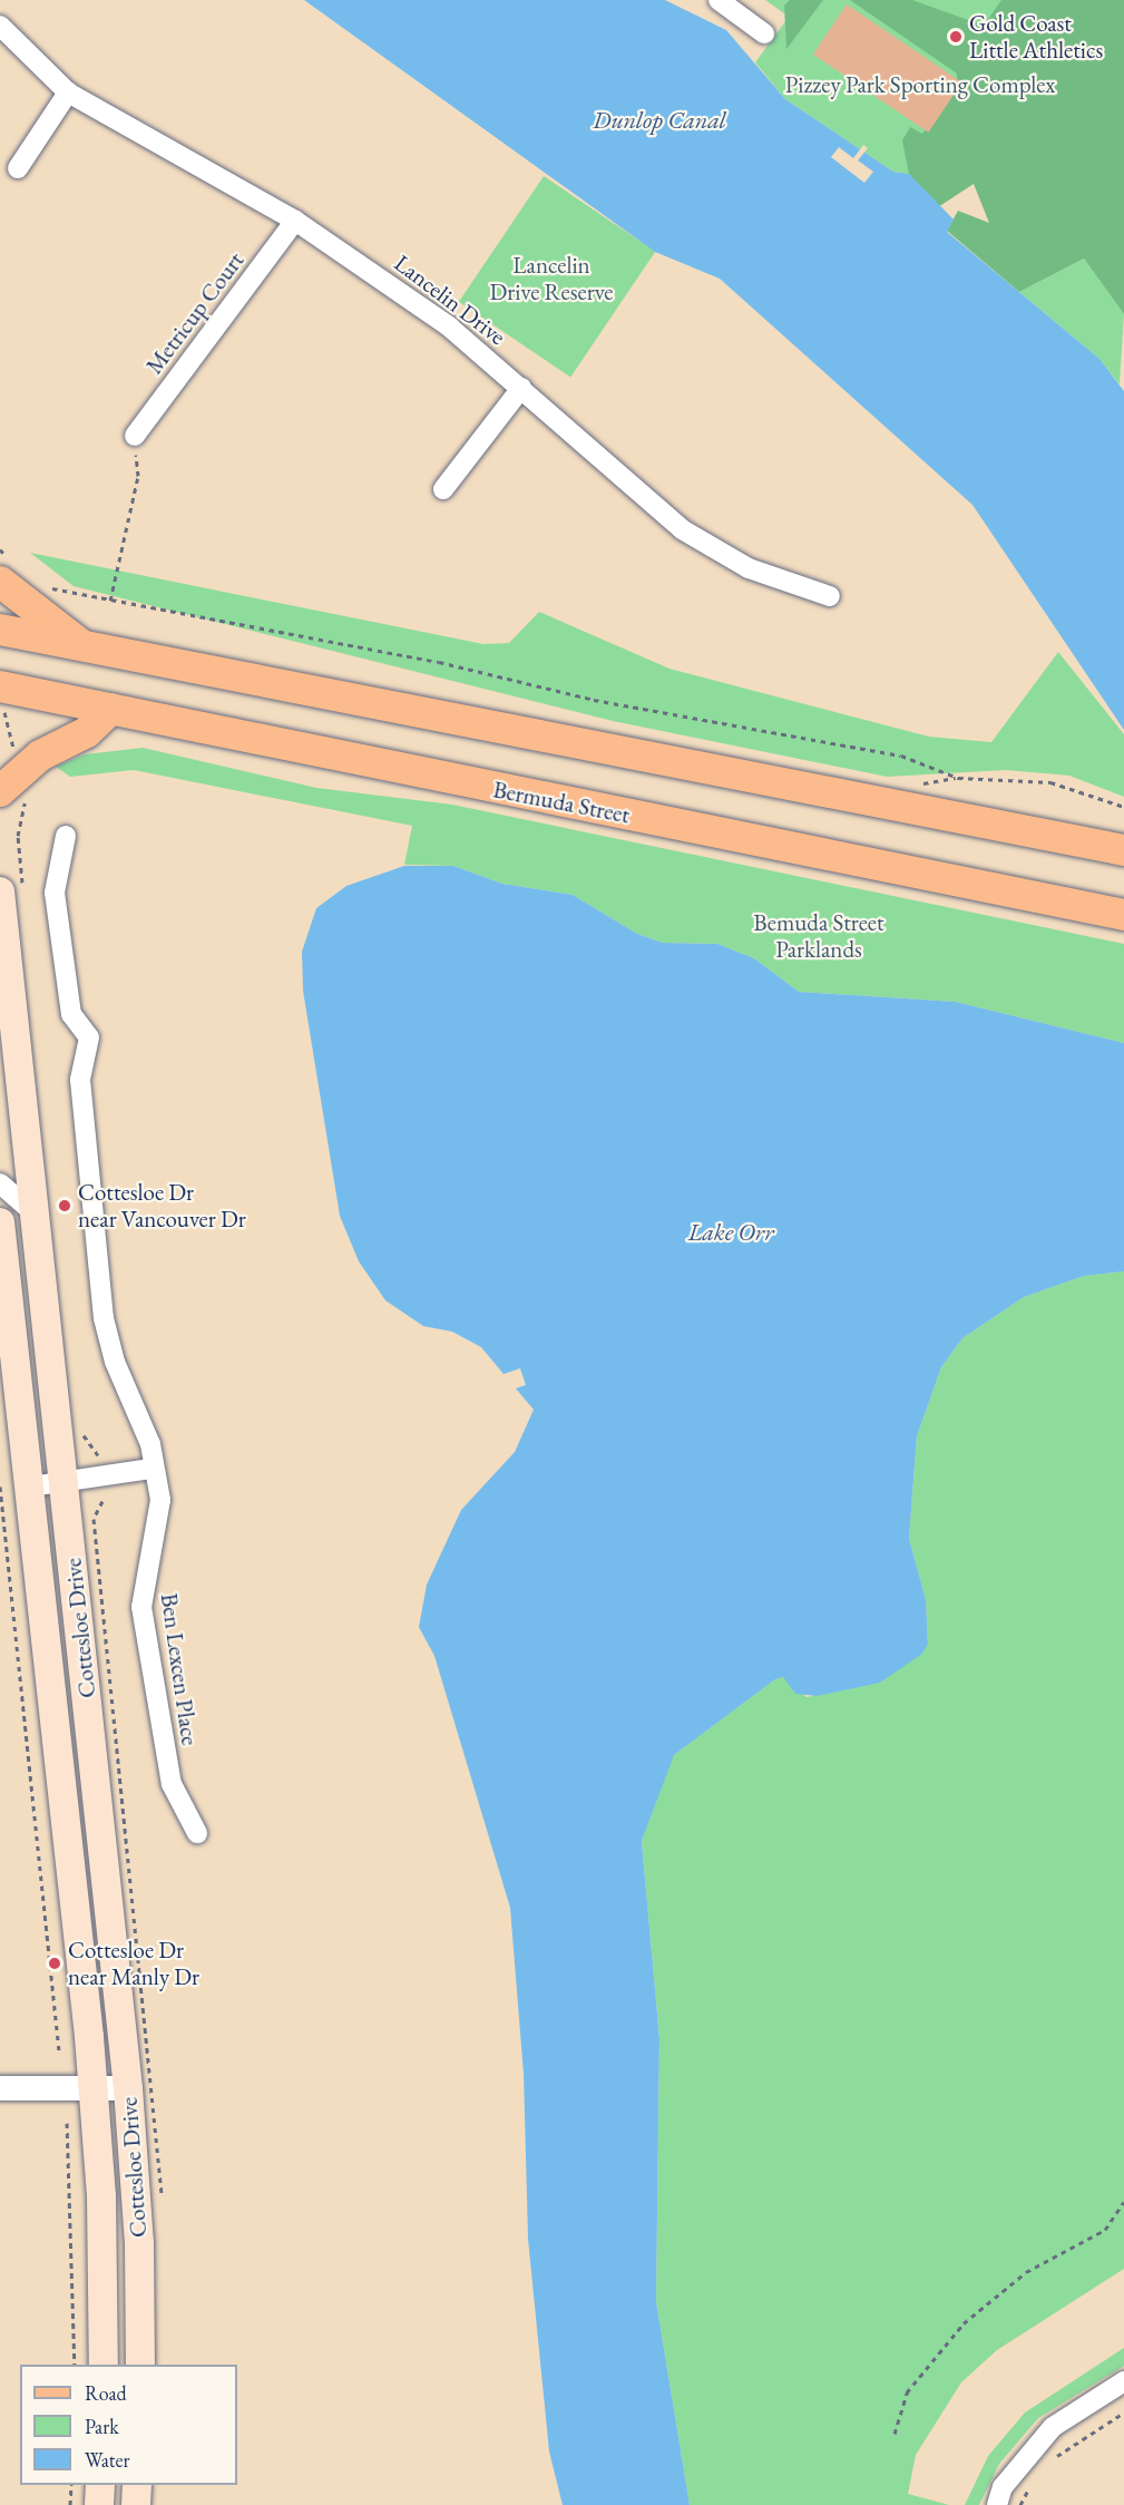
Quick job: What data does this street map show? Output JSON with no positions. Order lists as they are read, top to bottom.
{
  "streets": {
    "main road": ["Bermuda Street", "Cottesloe Drive"],
    "street": ["Lancelin Drive", "Metricup Court", "Ben Lexcen Place"]
  },
  "crossings": [
    ["Lancelin Drive", "Metricup Court"]
  ],
  "water": ["Dunlop Canal", "Lake Orr"],
  "parks": ["Pizzey Park Sporting Complex", "Lancelin Drive Reserve", "Bemuda Street Parklands"],
  "places": ["Gold Coast Little Athletics", "Cottesloe Dr near Vancouver Dr", "Cottesloe Dr near Manly Dr"],
  "legend": ["Road", "Park", "Water"]
}
